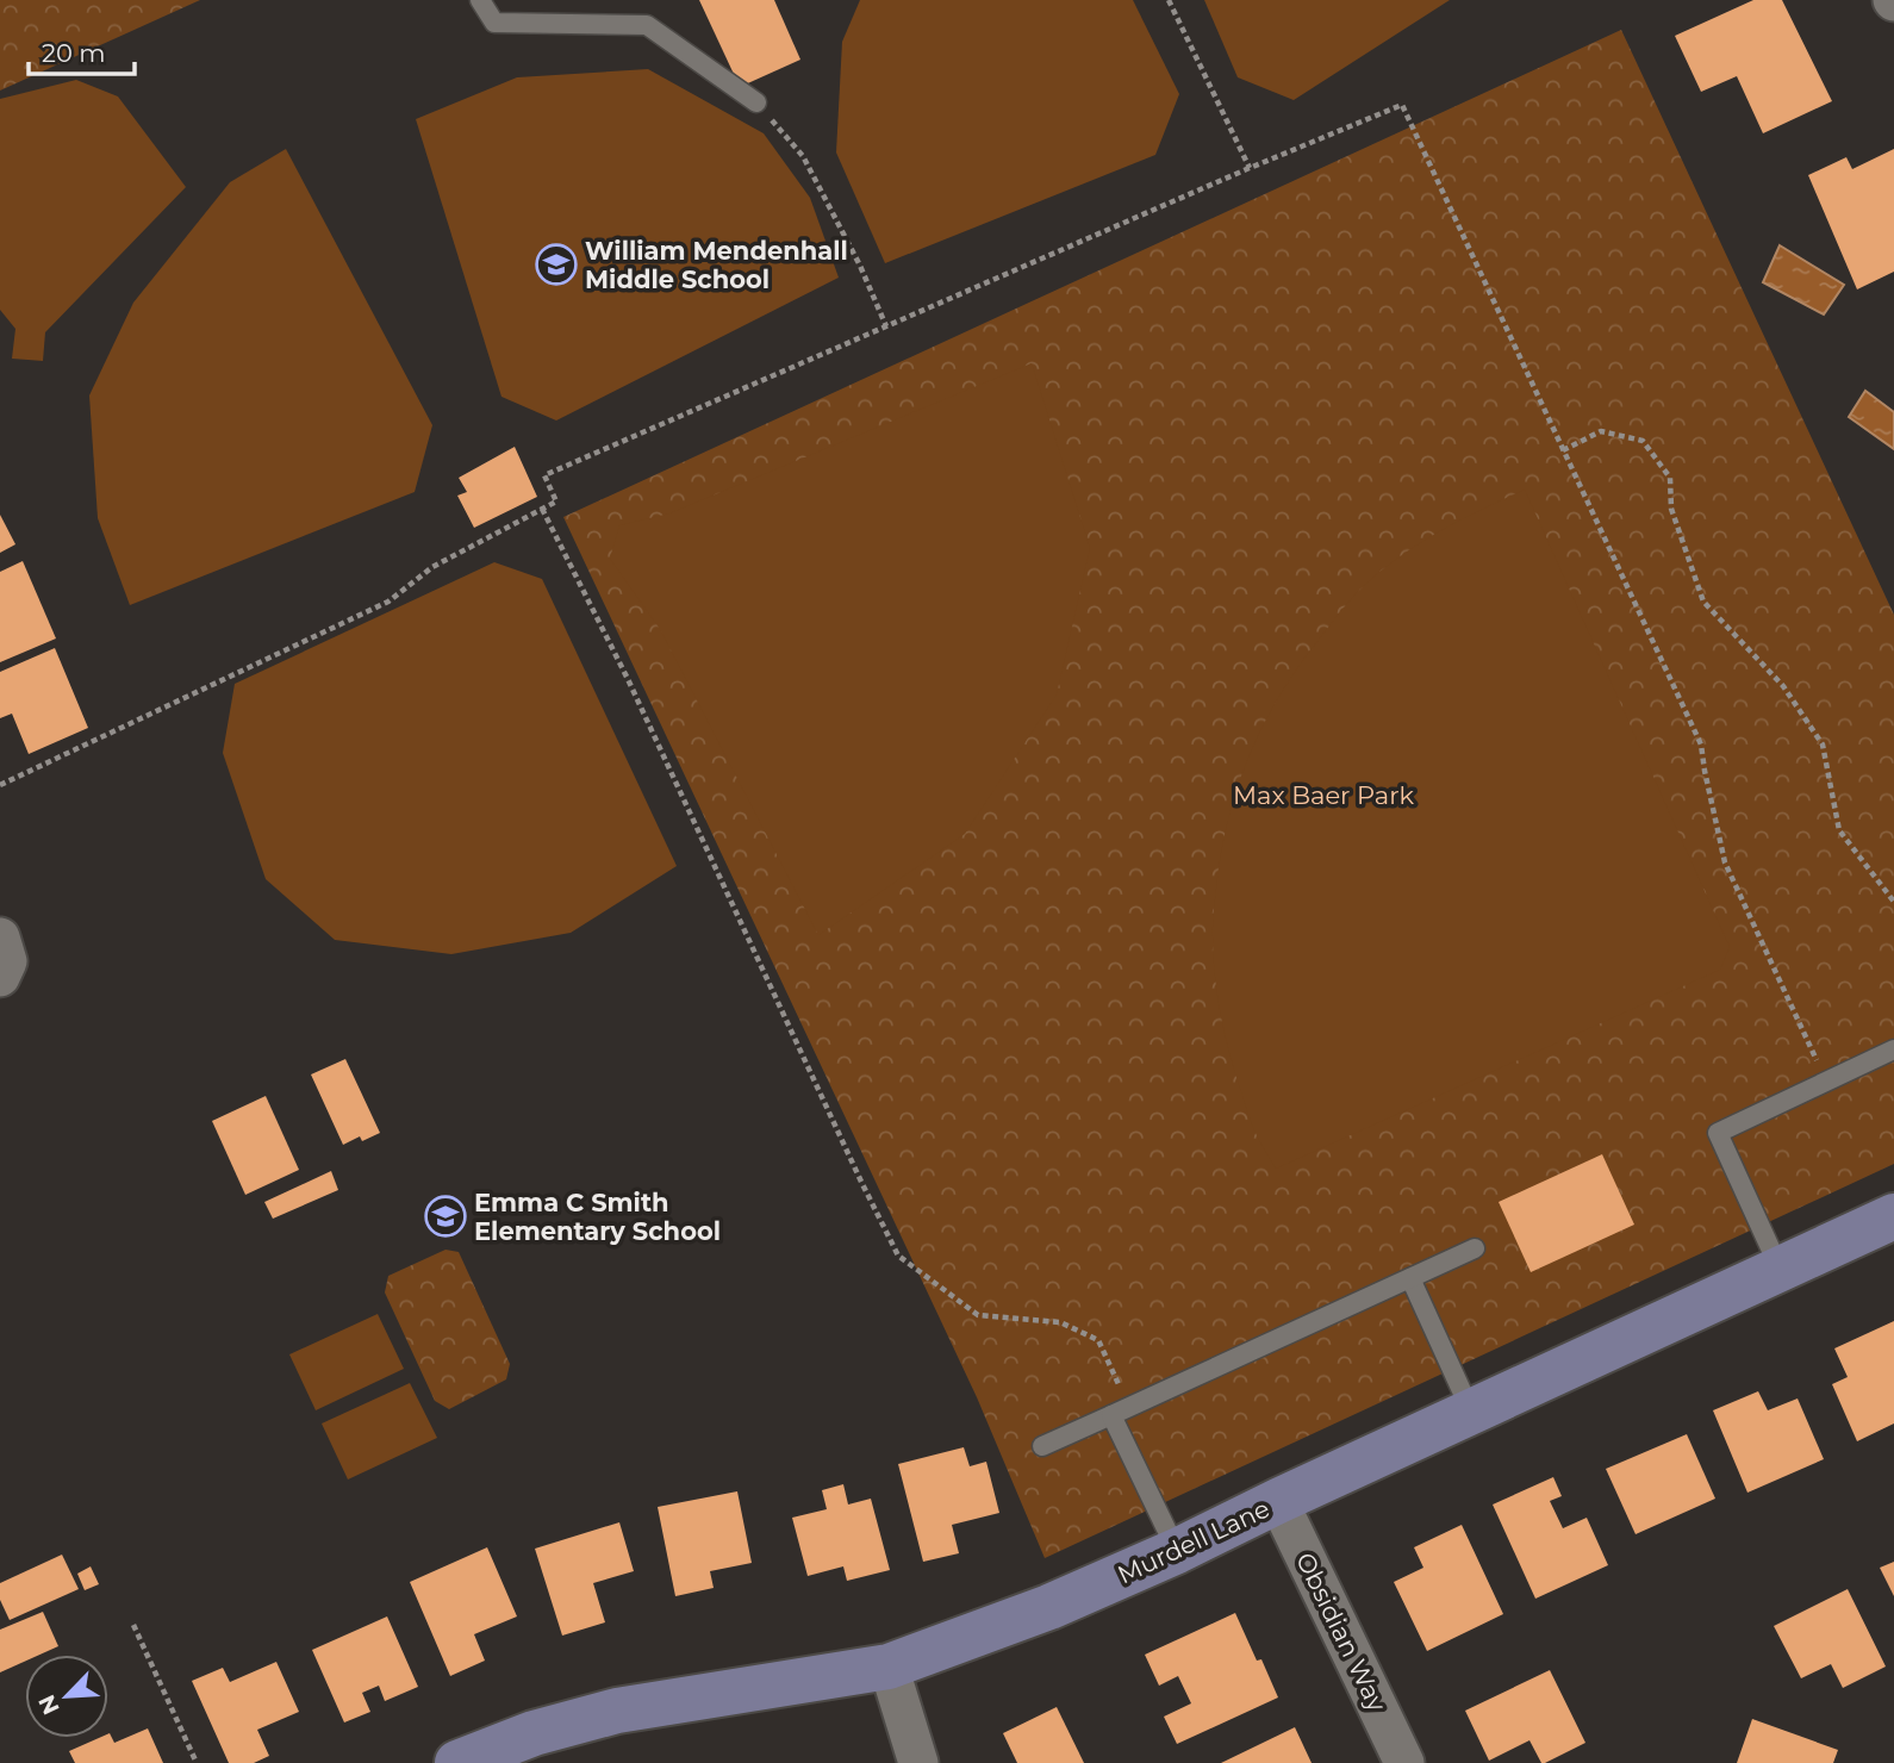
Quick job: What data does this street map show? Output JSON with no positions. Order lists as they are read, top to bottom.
{
  "streets": {
    "street": ["Murdell Lane", "Obsidian Way"]
  },
  "crossings": [
    ["Murdell Lane", "Obsidian Way"]
  ],
  "parks": ["Max Baer Park"],
  "places": {
    "school or university": ["William Mendenhall Middle School", "Emma C Smith Elementary School"]
  },
  "scale_bar": "20 m",
  "north": "bottom left"
}
